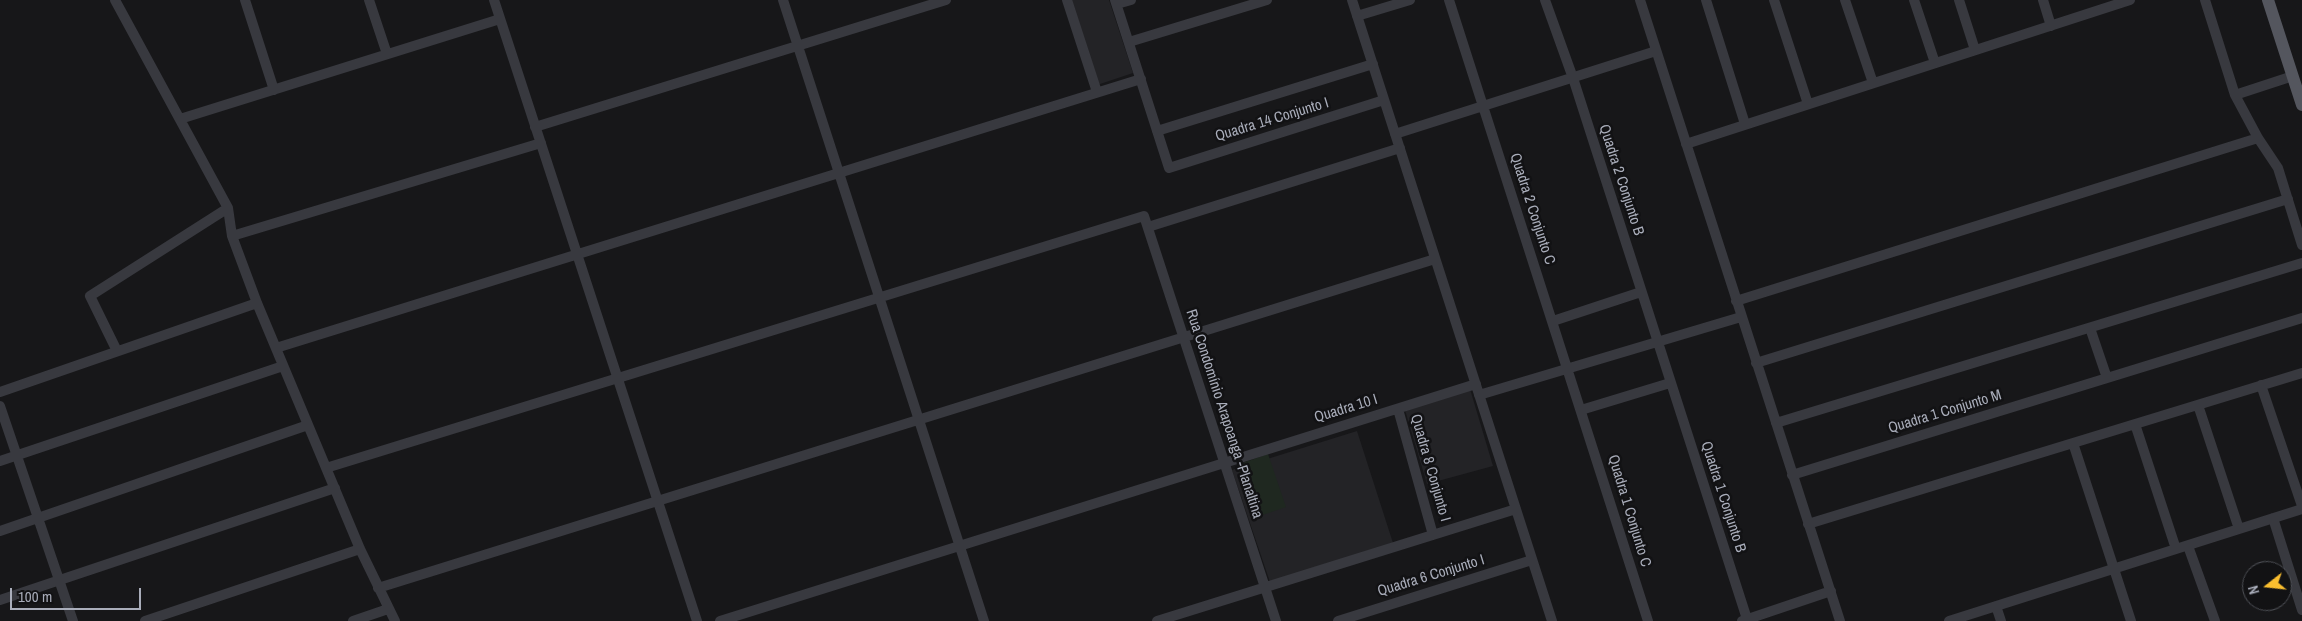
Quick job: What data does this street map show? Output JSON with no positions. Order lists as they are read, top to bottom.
{
  "streets": {
    "street": [
      "Quadra 14 Conjunto I",
      "Quadra 2 Conjunto B",
      "Quadra 2 Conjunto C",
      "Quadra 10 I",
      "Quadra 1 Conjunto M",
      "Rua Condomínio Arapoanga -Planaltina",
      "Quadra 8 Conjunto I",
      "Quadra 1 Conjunto B",
      "Quadra 1 Conjunto C",
      "Quadra 6 Conjunto I"
    ]
  },
  "crossings": [
    ["Quadra 2 Conjunto B", "Quadra 1 Conjunto B"],
    ["Quadra 2 Conjunto C", "Quadra 1 Conjunto C"],
    ["Quadra 10 I", "Rua Condomínio Arapoanga -Planaltina"],
    ["Quadra 10 I", "Quadra 8 Conjunto I"]
  ],
  "scale_bar": "100 m",
  "north": "left"
}
